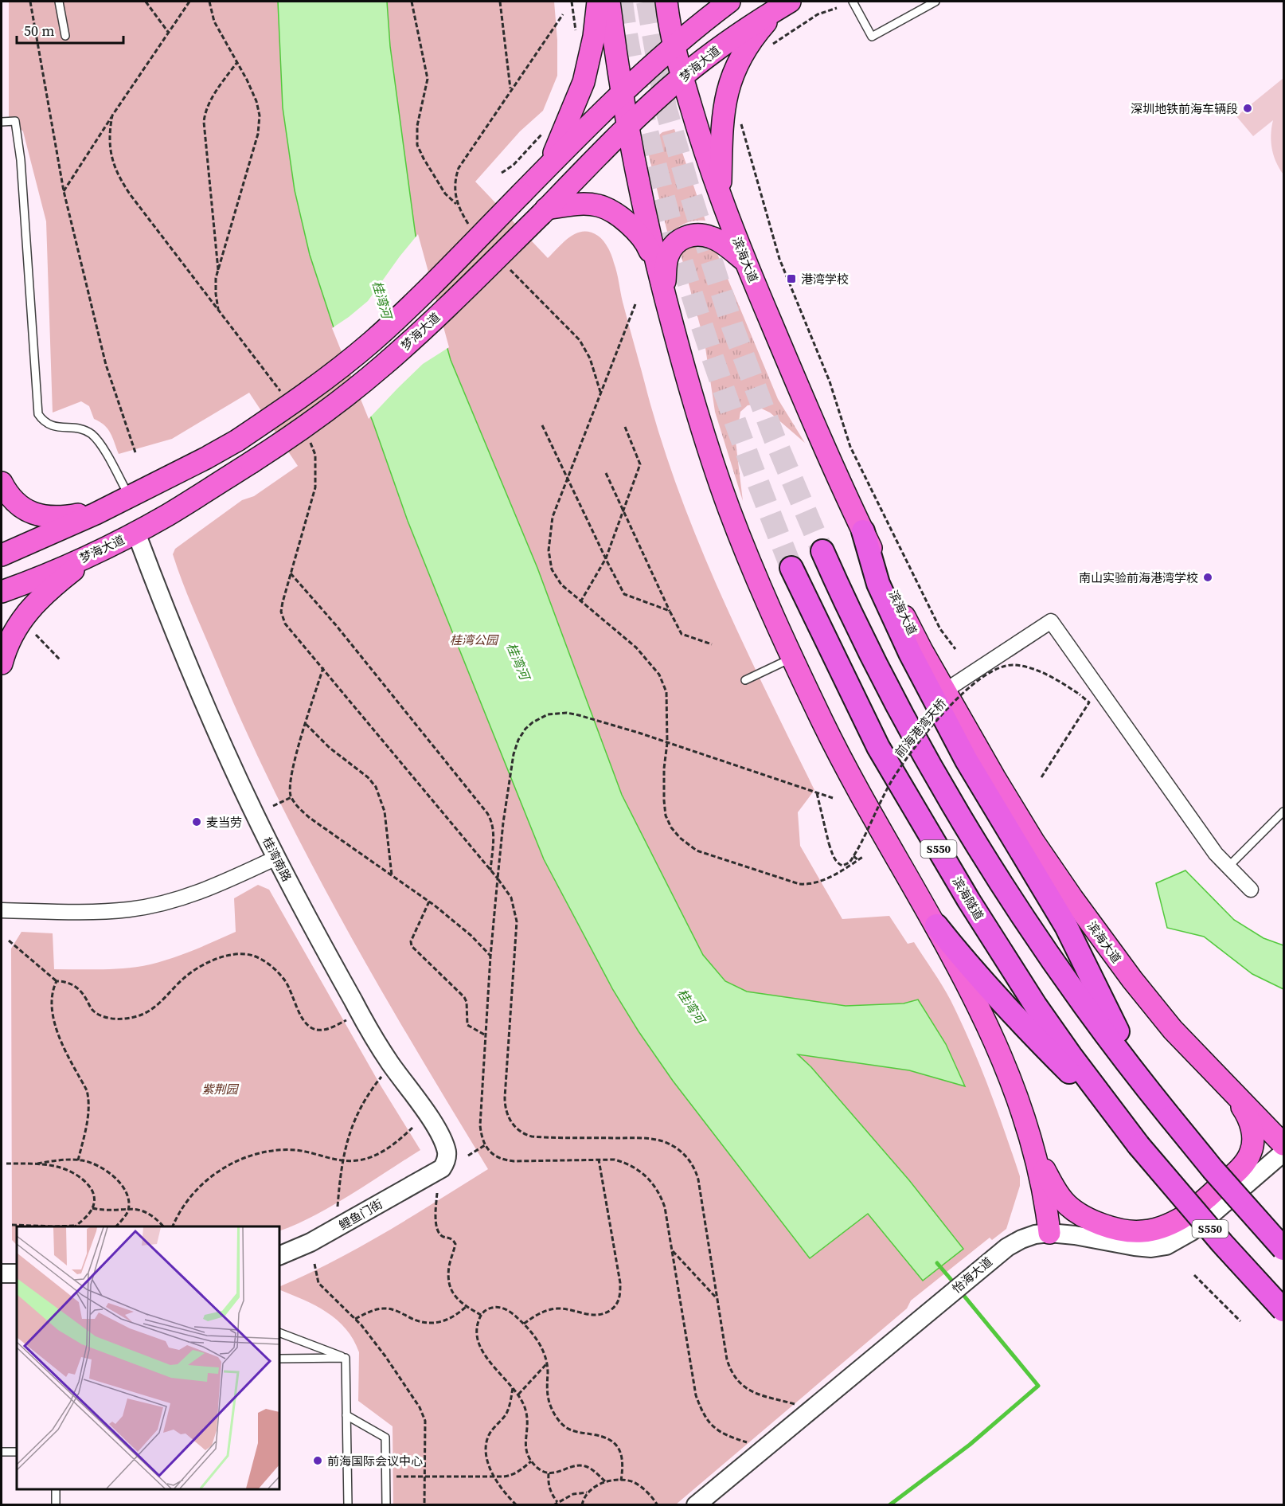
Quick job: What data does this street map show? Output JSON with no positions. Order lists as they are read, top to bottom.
{
  "streets": {
    "highway": ["S550", "滨海隧道"],
    "main road": ["梦海大道", "滨海大道"],
    "street": ["桂湾南路", "鲤鱼门街", "怡海大道"],
    "path": ["前海港湾天桥"]
  },
  "crossings": [
    ["梦海大道", "滨海大道"],
    ["梦海大道", "桂湾南路"],
    ["S550", "滨海隧道"],
    ["桂湾南路", "鲤鱼门街"]
  ],
  "water": ["桂湾河"],
  "parks": ["桂湾公园", "紫荆园"],
  "places": {
    "other": [
      "深圳地铁前海车辆段",
      "南山实验前海港湾学校",
      "麦当劳",
      "前海国际会议中心"
    ],
    "transit": ["港湾学校"]
  },
  "scale_bar": "50 m"
}
